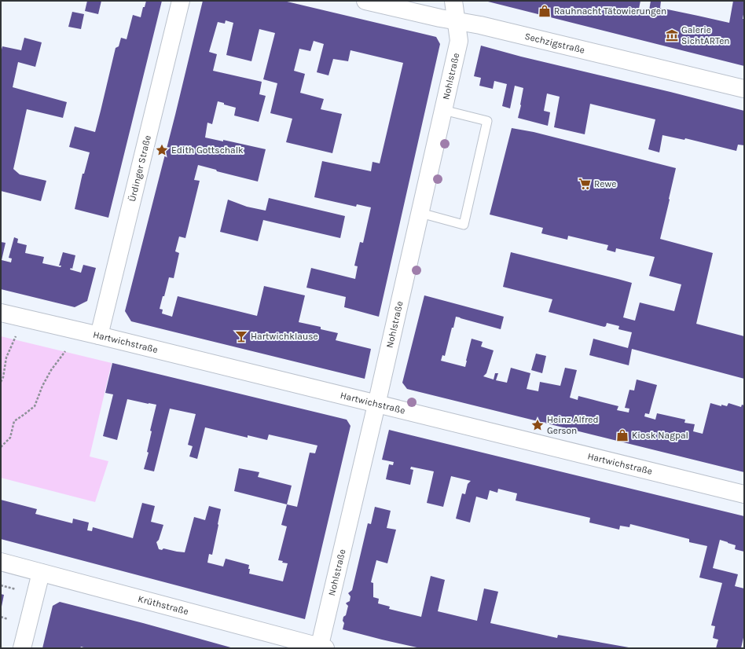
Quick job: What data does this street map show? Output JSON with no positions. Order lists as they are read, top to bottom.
{
  "streets": {
    "street": [
      "Sechzigstraße",
      "Nohlstraße",
      "Ürdinger Straße",
      "Hartwichstraße",
      "Krüthstraße"
    ]
  },
  "crossings": [
    ["Sechzigstraße", "Nohlstraße"],
    ["Nohlstraße", "Hartwichstraße"],
    ["Nohlstraße", "Krüthstraße"],
    ["Ürdinger Straße", "Hartwichstraße"]
  ],
  "places": {
    "shop": ["Rauhnacht Tätowierungen", "Kiosk Nagpal"],
    "museum": ["Galerie SichtARTen"],
    "place": ["Edith Gottschalk", "Heinz Alfred Gerson"],
    "supermarket": ["Rewe"],
    "bar": ["Hartwichklause"]
  }
}
